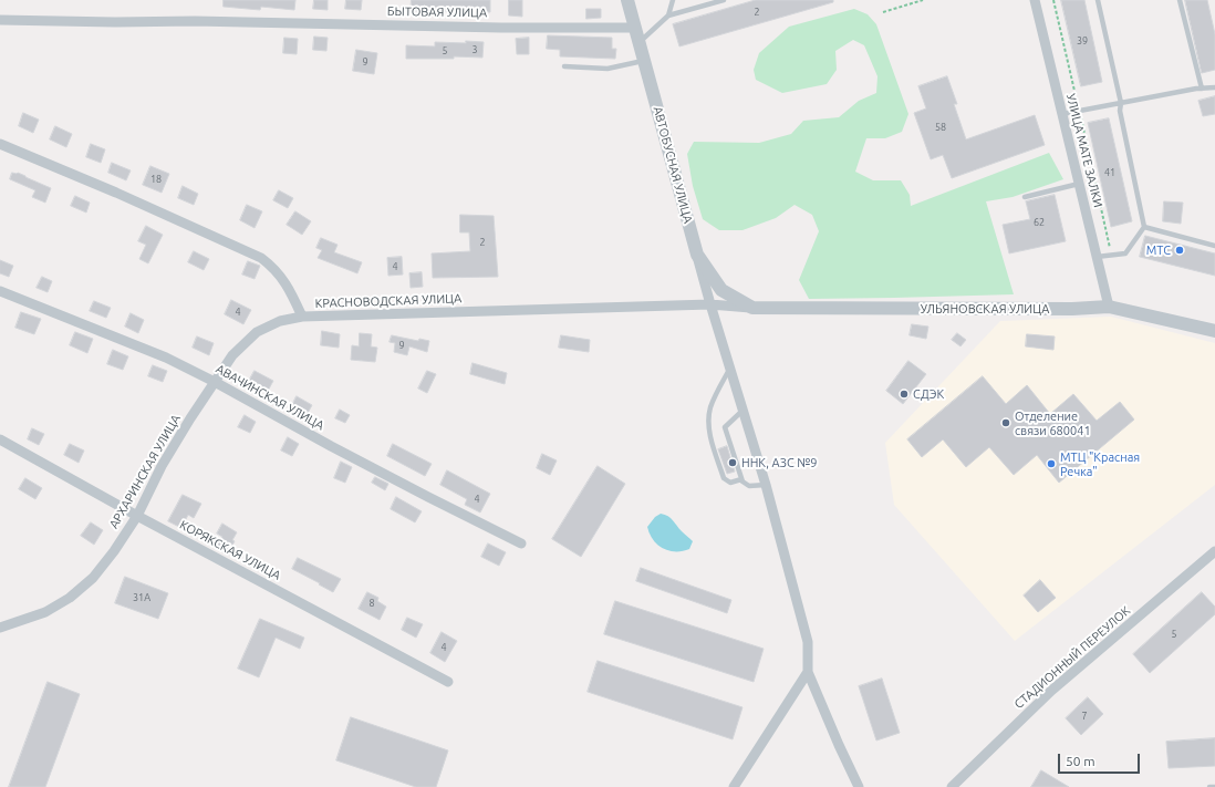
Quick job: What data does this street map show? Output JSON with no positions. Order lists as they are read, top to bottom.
{
  "streets": {
    "street": [
      "БЫТОВАЯ УЛИЦА",
      "УЛИЦА МАТЕ ЗАЛКИ",
      "АВТОБУСНАЯ УЛИЦА",
      "КРАСНОВОДСКАЯ УЛИЦА",
      "УЛЬЯНОВСКАЯ УЛИЦА",
      "АВАЧИНСКАЯ УЛИЦА",
      "АРХАРИНСКАЯ УЛИЦА",
      "КОРЯКСКАЯ УЛИЦА",
      "СТАДИОННЫЙ ПЕРЕУЛОК"
    ]
  },
  "crossings": [
    ["БЫТОВАЯ УЛИЦА", "АВТОБУСНАЯ УЛИЦА"],
    ["УЛИЦА МАТЕ ЗАЛКИ", "УЛЬЯНОВСКАЯ УЛИЦА"],
    ["АВТОБУСНАЯ УЛИЦА", "КРАСНОВОДСКАЯ УЛИЦА"],
    ["АВТОБУСНАЯ УЛИЦА", "УЛЬЯНОВСКАЯ УЛИЦА"],
    ["КРАСНОВОДСКАЯ УЛИЦА", "УЛЬЯНОВСКАЯ УЛИЦА"],
    ["КРАСНОВОДСКАЯ УЛИЦА", "АРХАРИНСКАЯ УЛИЦА"],
    ["АВАЧИНСКАЯ УЛИЦА", "АРХАРИНСКАЯ УЛИЦА"],
    ["АРХАРИНСКАЯ УЛИЦА", "КОРЯКСКАЯ УЛИЦА"]
  ],
  "places": [
    "МТС",
    "СДЭК",
    "Отделение связи 680041",
    "ННК, АЗС №9",
    "МТЦ \"Красная Речка\""
  ],
  "house_numbers": [
    "2",
    "39",
    "3",
    "5",
    "9",
    "58",
    "41",
    "18",
    "62",
    "2",
    "4",
    "4",
    "9",
    "4",
    "31А",
    "8",
    "5",
    "4",
    "7"
  ],
  "scale_bar": "50 m"
}
